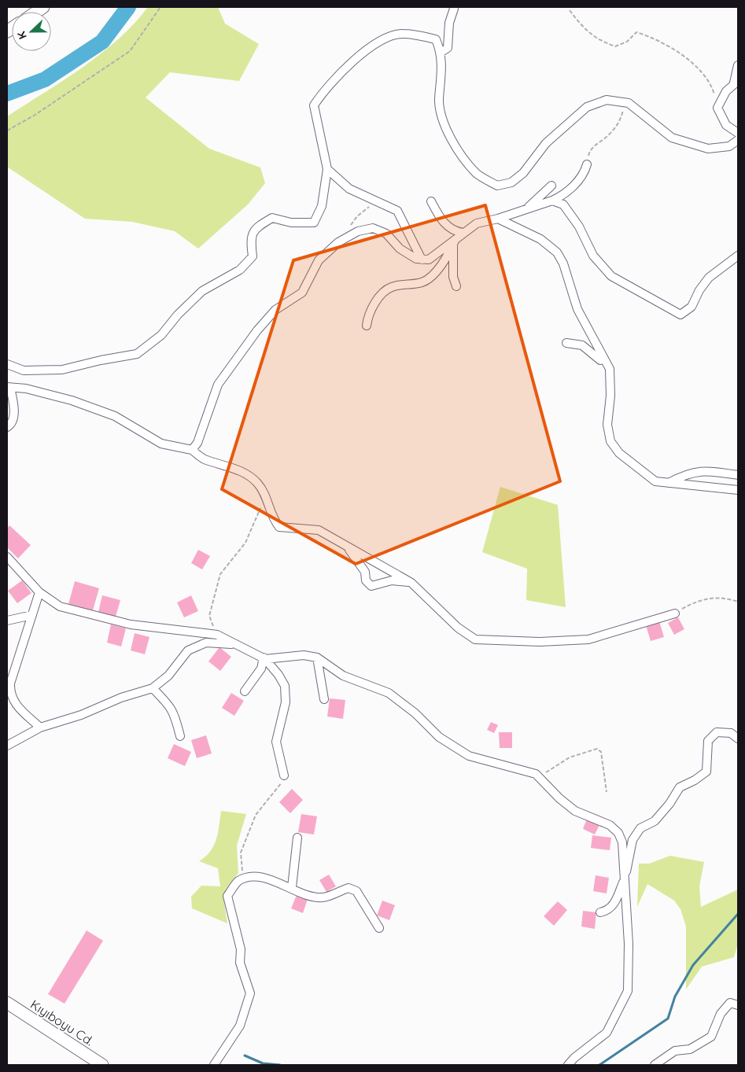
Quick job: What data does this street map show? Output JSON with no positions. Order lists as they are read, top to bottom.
{
  "streets": {
    "street": ["Kıyıboyu Cd."]
  },
  "north": "left"
}
